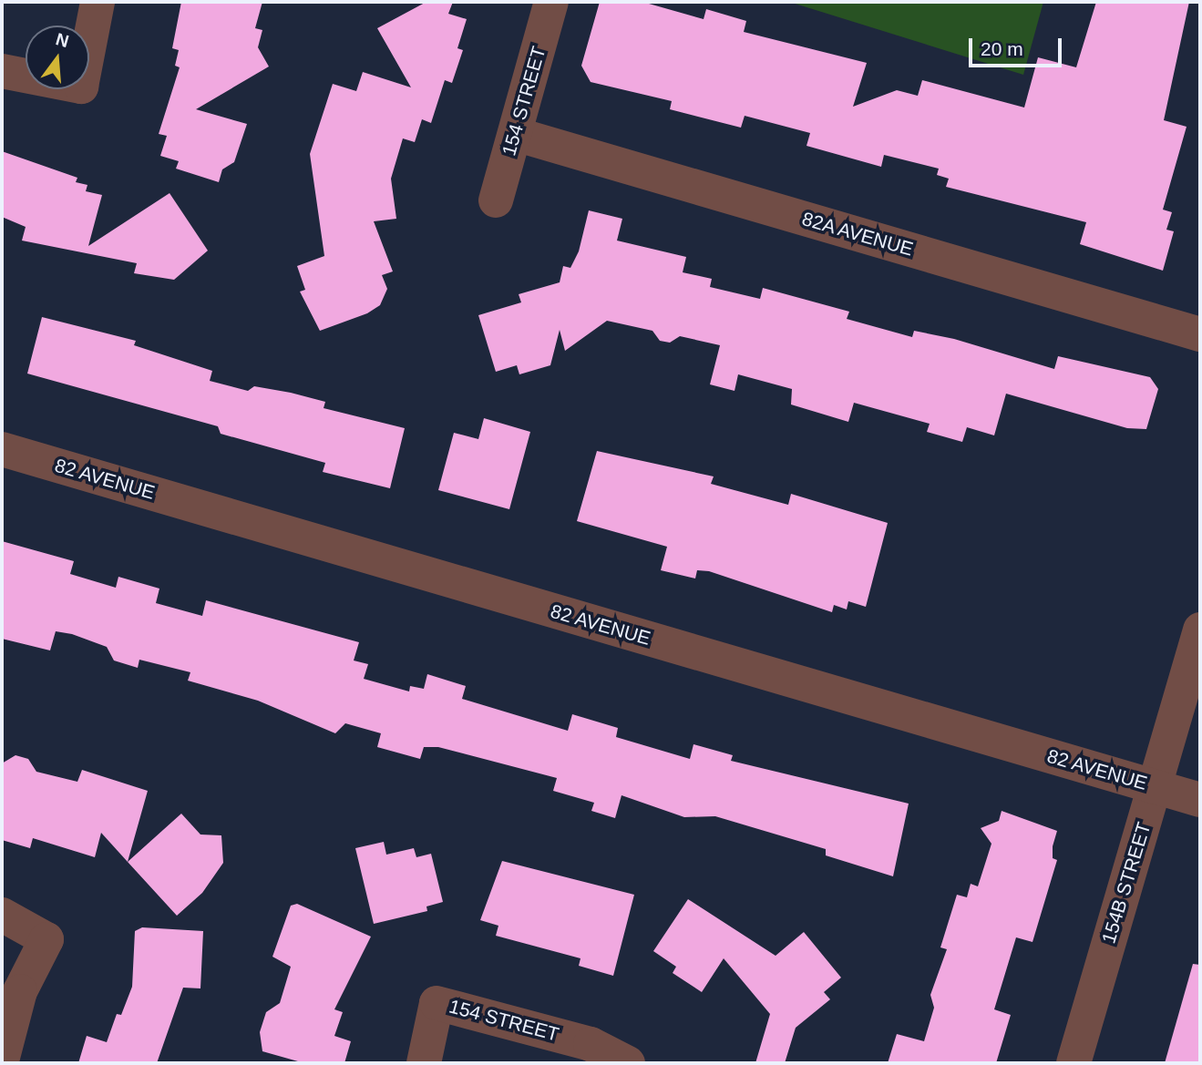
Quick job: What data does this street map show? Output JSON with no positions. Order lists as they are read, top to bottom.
{
  "streets": {
    "street": [
      "154 STREET",
      "82A AVENUE",
      "82 AVENUE",
      "154B STREET"
    ]
  },
  "crossings": [
    ["154 STREET", "82A AVENUE"],
    ["82 AVENUE", "154B STREET"]
  ],
  "scale_bar": "20 m",
  "north": "top"
}
